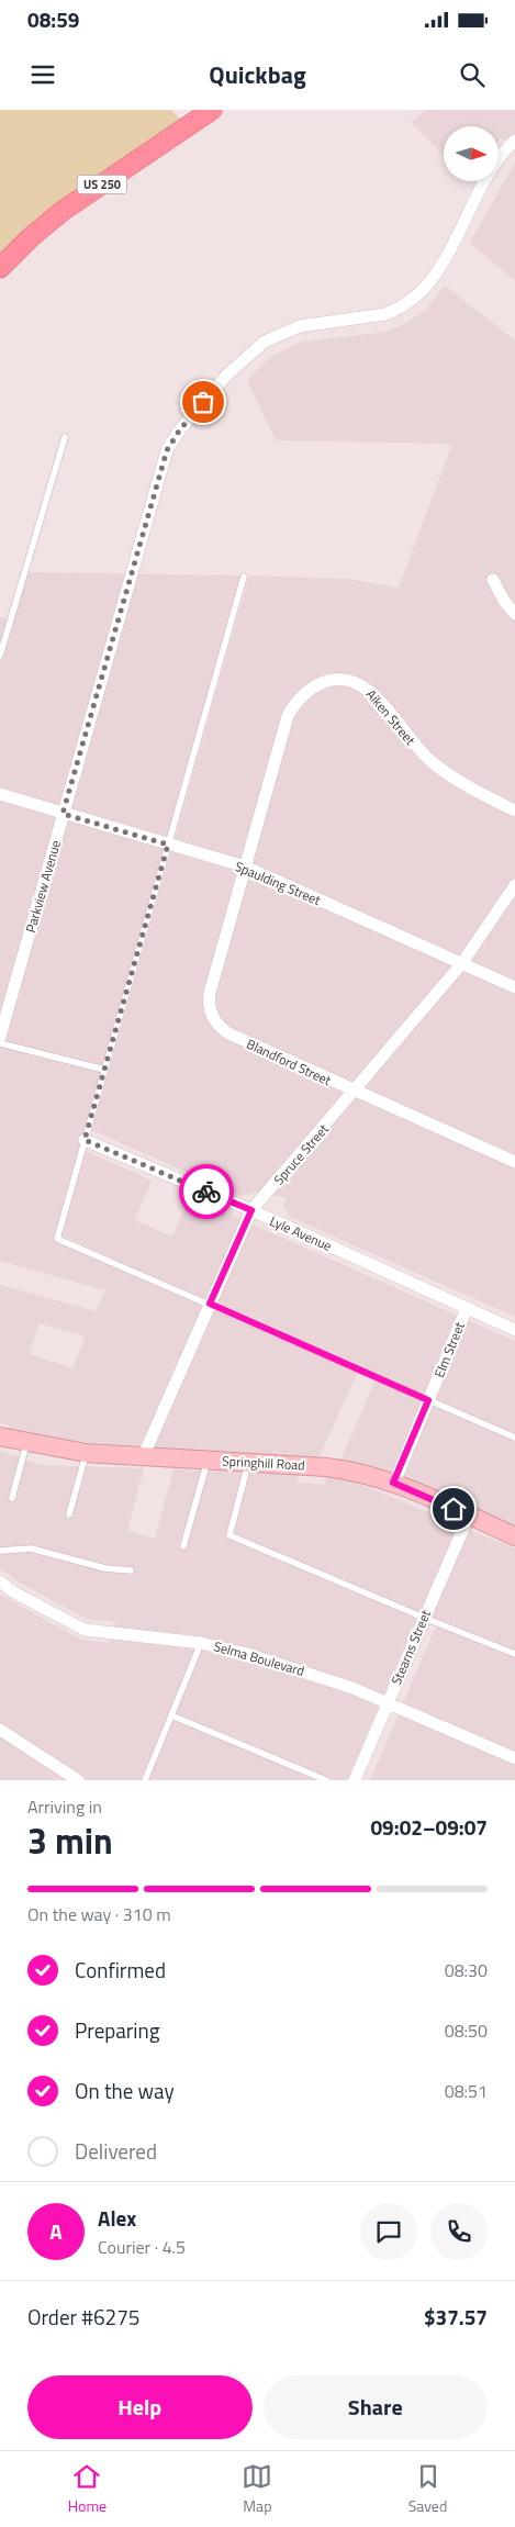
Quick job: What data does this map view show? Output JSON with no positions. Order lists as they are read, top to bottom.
{
  "streets": {
    "main road": ["US 250"],
    "street": [
      "Aiken Street",
      "Spaulding Street",
      "Parkview Avenue",
      "Blandford Street",
      "Spruce Street",
      "Lyle Avenue",
      "Elm Street",
      "Springhill Road",
      "Stearns Street",
      "Selma Boulevard"
    ]
  },
  "crossings": [
    ["Aiken Street", "Spaulding Street"],
    ["Aiken Street", "Blandford Street"],
    ["Spaulding Street", "Parkview Avenue"],
    ["Spaulding Street", "Blandford Street"],
    ["Spaulding Street", "Spruce Street"],
    ["Blandford Street", "Spruce Street"],
    ["Spruce Street", "Lyle Avenue"],
    ["Spruce Street", "Springhill Road"],
    ["Lyle Avenue", "Elm Street"],
    ["Elm Street", "Springhill Road"],
    ["Springhill Road", "Stearns Street"],
    ["Stearns Street", "Selma Boulevard"]
  ],
  "north": "right",
  "page": {
    "status": "08:59",
    "header": "Quickbag",
    "heading": ["3 min", "Arriving in", "09:02–09:07"],
    "panel": [
      "Alex",
      "Courier · 4.5",
      "Order #6275",
      "$37.57"
    ],
    "bar": "On the way · 310 m",
    "list": [
      ["Confirmed", "08:30"],
      ["Preparing", "08:50"],
      ["On the way", "08:51"],
      "Delivered"
    ],
    "round": "A",
    "buttons": ["Help", "Share"],
    "tabs": ["Home", "Map", "Saved"]
  }
}
